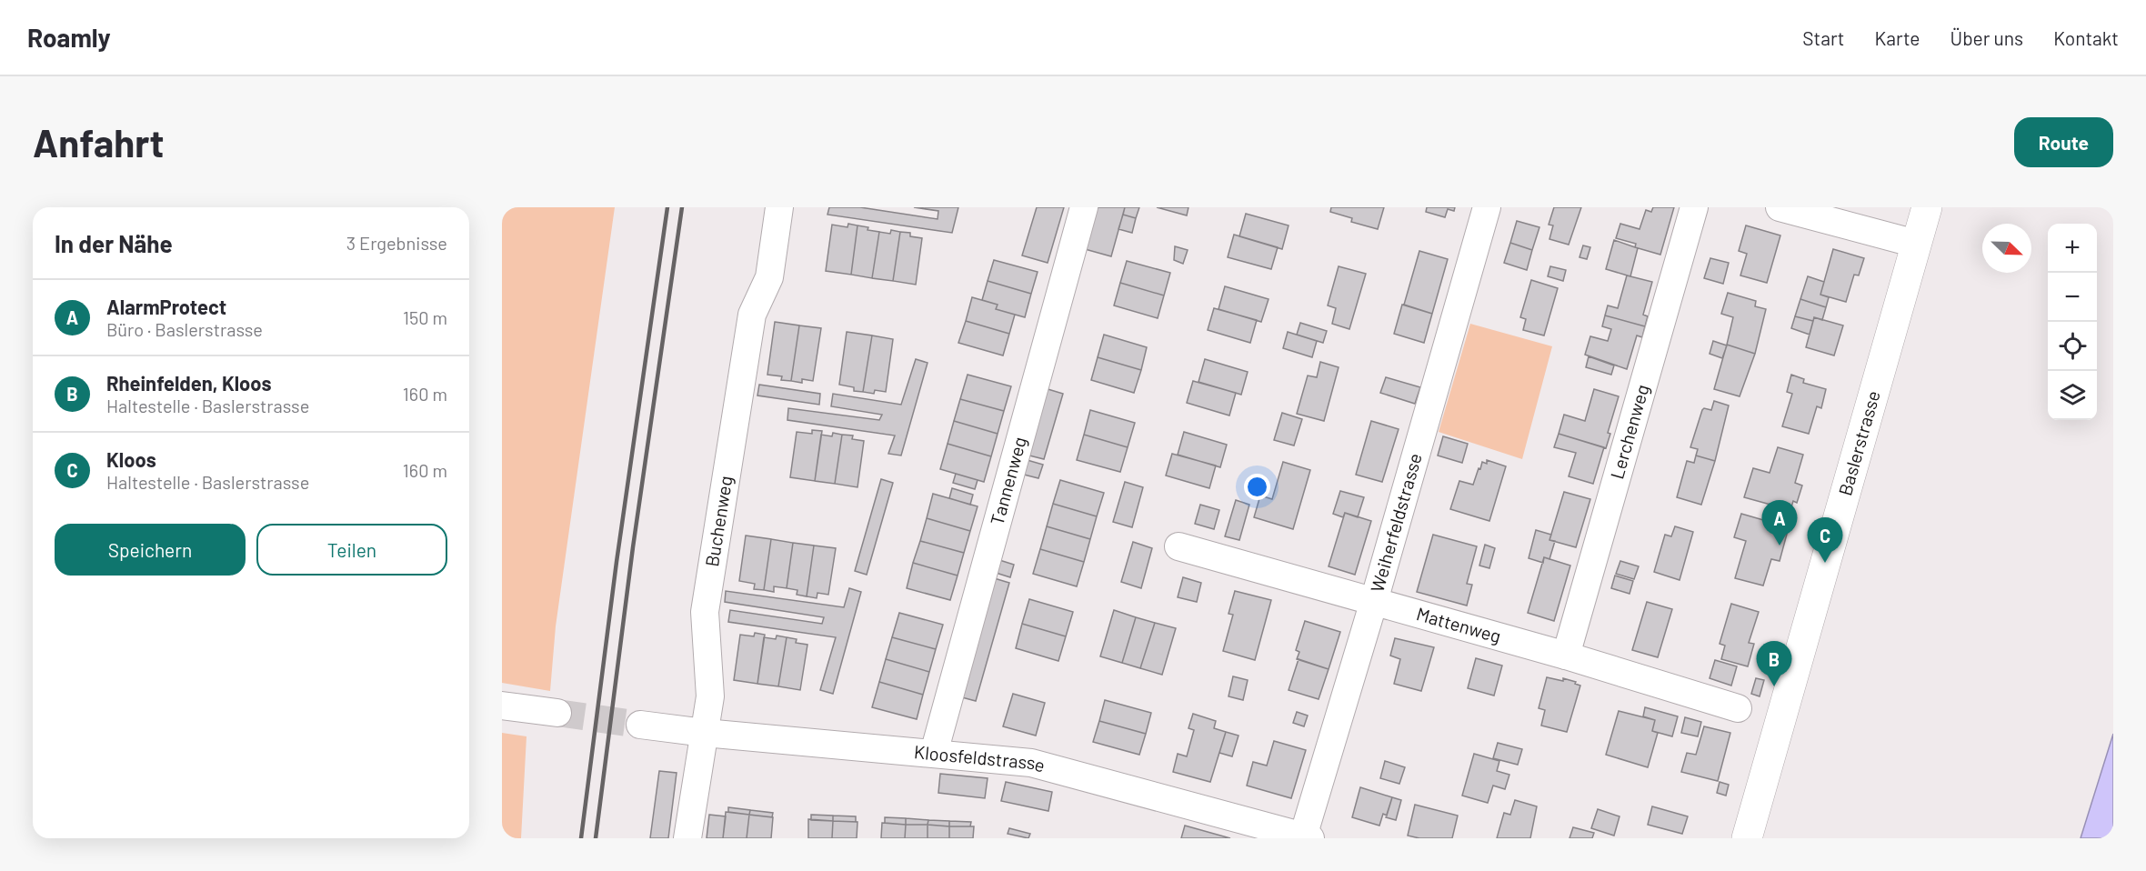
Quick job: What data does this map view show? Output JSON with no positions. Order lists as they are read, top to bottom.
{
  "streets": {
    "main road": ["Baslerstrasse"],
    "street": [
      "Lerchenweg",
      "Tannenweg",
      "Buchenweg",
      "Weiherfeldstrasse",
      "Mattenweg",
      "Kloosfeldstrasse"
    ]
  },
  "crossings": [
    ["Lerchenweg", "Mattenweg"],
    ["Tannenweg", "Kloosfeldstrasse"],
    ["Buchenweg", "Kloosfeldstrasse"],
    ["Weiherfeldstrasse", "Mattenweg"],
    ["Weiherfeldstrasse", "Kloosfeldstrasse"]
  ],
  "north": "bottom right",
  "page": {
    "header": "Roamly",
    "nav": [
      "Start",
      "Karte",
      "Über uns",
      "Kontakt"
    ],
    "buttons": [
      "Route",
      ["Speichern", "Teilen"]
    ],
    "title": "Anfahrt",
    "heading": ["In der Nähe", "3 Ergebnisse"],
    "map_buttons": ["+", "−"],
    "list": [
      {
        "mark": "A",
        "name": "AlarmProtect",
        "note": "Büro · Baslerstrasse",
        "value": "150 m"
      },
      {
        "mark": "B",
        "name": "Rheinfelden, Kloos",
        "note": "Haltestelle · Baslerstrasse",
        "value": "160 m"
      },
      {
        "mark": "C",
        "name": "Kloos",
        "note": "Haltestelle · Baslerstrasse",
        "value": "160 m"
      }
    ],
    "pins": ["A", "C", "B"]
  }
}
